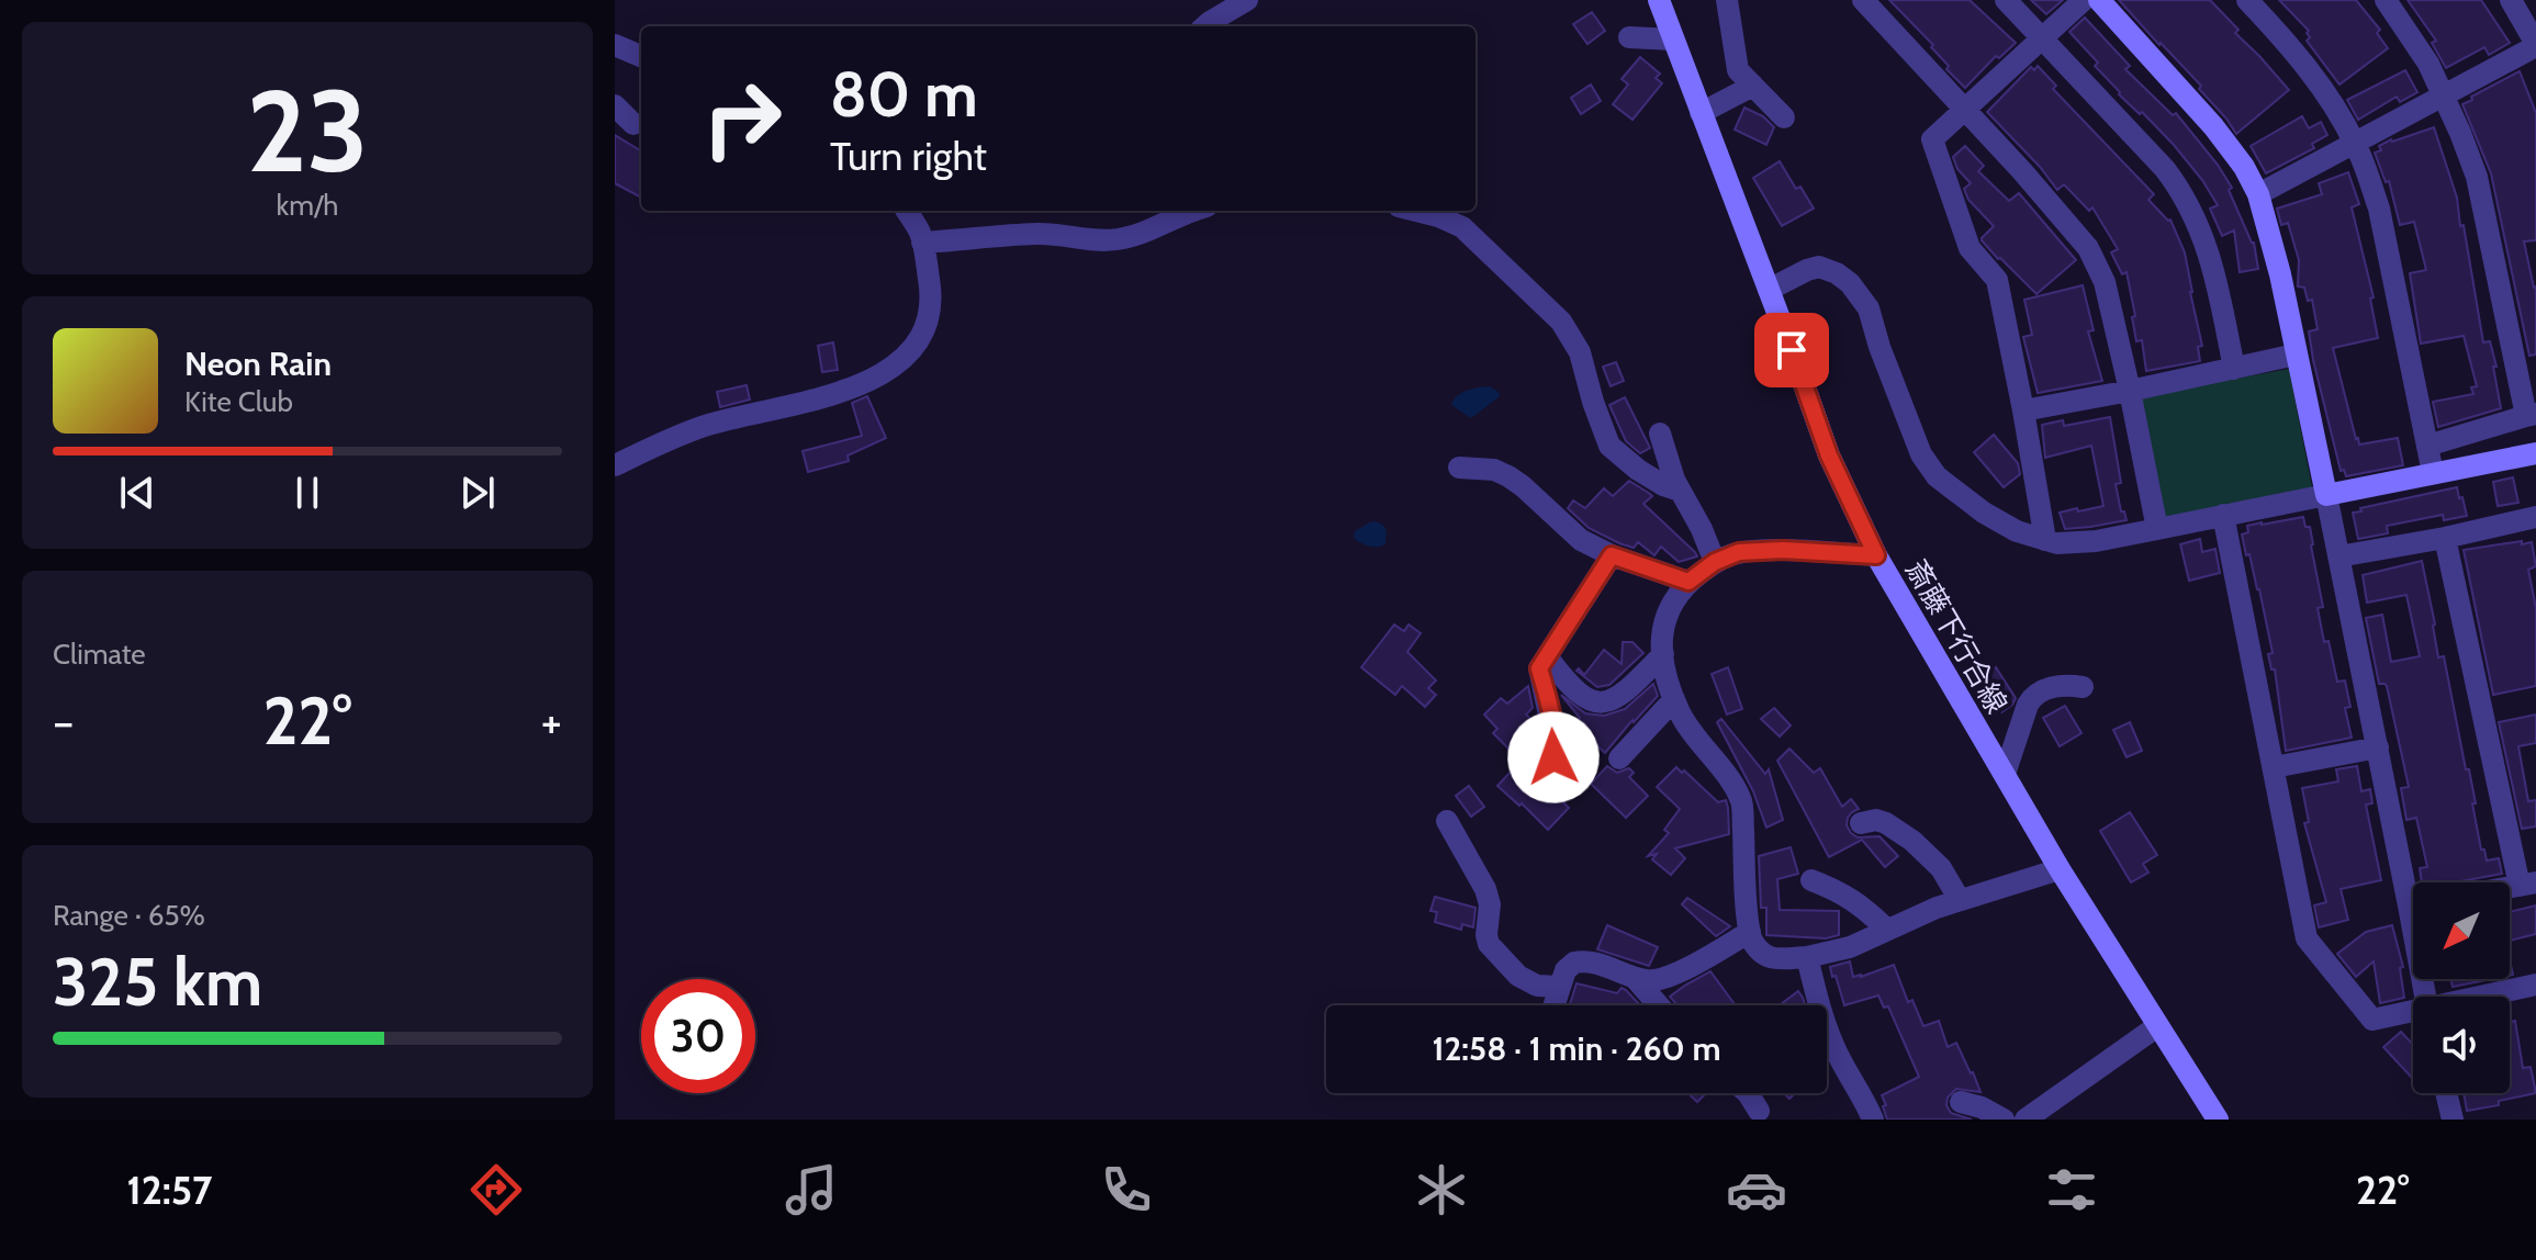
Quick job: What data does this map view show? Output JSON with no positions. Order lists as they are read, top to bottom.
{
  "streets": {
    "main road": ["斎藤下行合線"]
  },
  "north": "bottom left",
  "page": {
    "tile": [
      ["23", "km/h"],
      "Climate",
      ["Range · 65%", "325 km"]
    ],
    "turn": ["80 m", "Turn right"],
    "song": ["Neon Rain", "Kite Club"],
    "heat": ["−", "22°", "+"],
    "limit": "30",
    "trip": "12:58 · 1 min · 260 m",
    "tabs": ["12:57", "22°"]
  }
}
